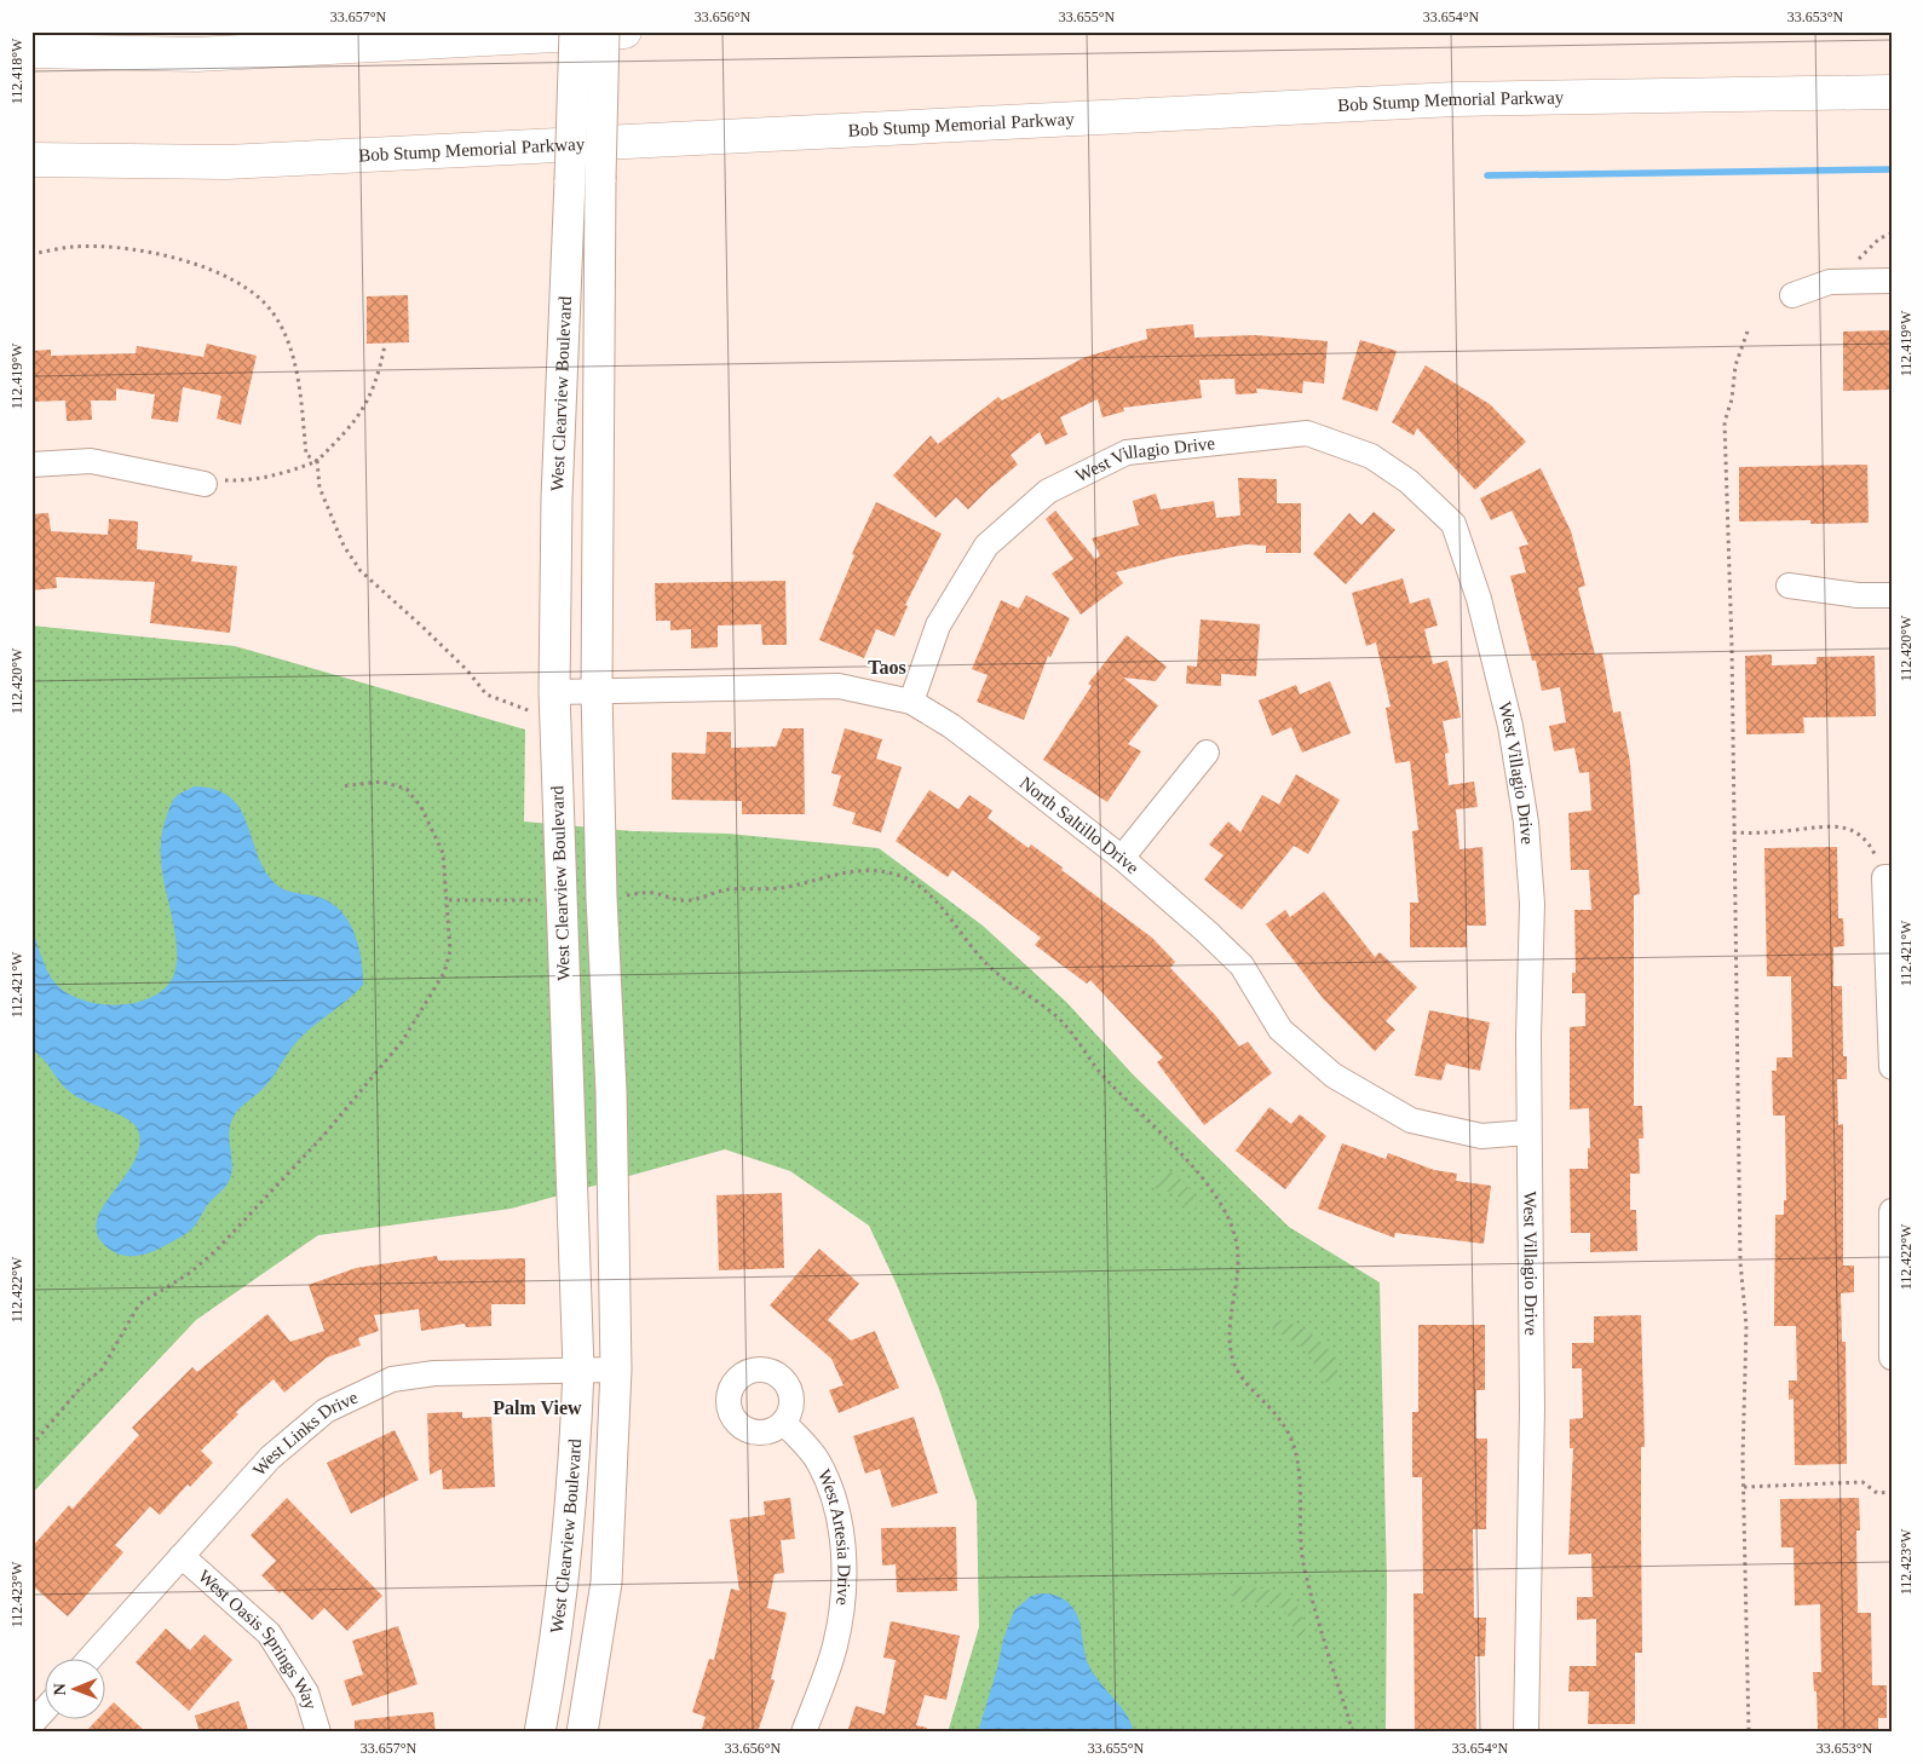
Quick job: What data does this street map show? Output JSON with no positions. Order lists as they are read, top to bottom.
{
  "streets": {
    "highway": ["Bob Stump Memorial Parkway"],
    "street": [
      "West Clearview Boulevard",
      "West Villagio Drive",
      "North Saltillo Drive",
      "West Links Drive",
      "West Artesia Drive",
      "West Oasis Springs Way"
    ]
  },
  "crossings": [
    ["West Clearview Boulevard", "North Saltillo Drive"],
    ["West Clearview Boulevard", "West Links Drive"],
    ["West Villagio Drive", "North Saltillo Drive"],
    ["West Links Drive", "West Oasis Springs Way"]
  ],
  "districts": ["Taos", "Palm View"],
  "north": "left",
  "coordinates": [
    "33.657°N",
    "33.656°N",
    "33.655°N",
    "33.654°N",
    "33.653°N",
    "112.418°W",
    "112.419°W",
    "112.420°W",
    "112.421°W",
    "112.422°W",
    "112.423°W"
  ]
}
